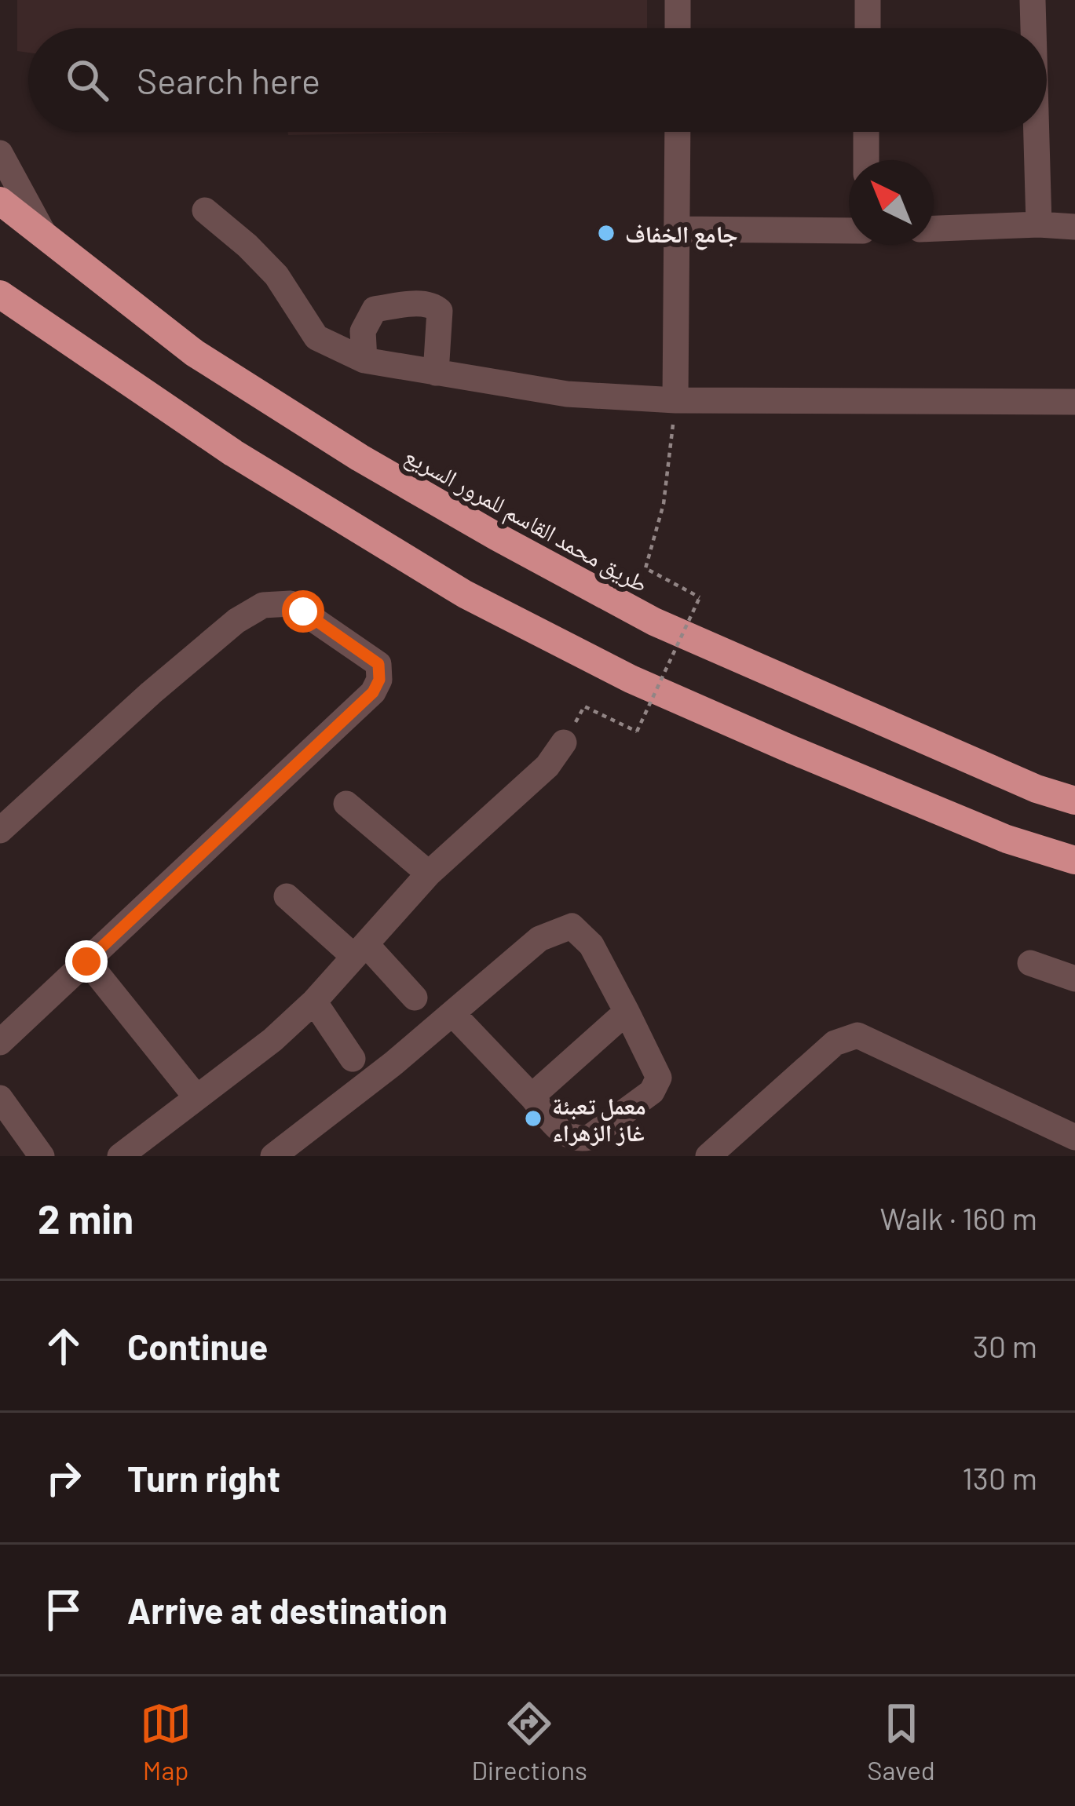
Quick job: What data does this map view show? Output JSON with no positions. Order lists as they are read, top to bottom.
{
  "streets": {
    "highway": ["طريق محمد القاسم للمرور السريع"]
  },
  "places": ["جامع الخفاف", "معمل تعبئة غاز الزهراء"],
  "north": "top left",
  "page": {
    "search": "Search here",
    "heading": ["2 min", "Walk · 160 m"],
    "list": [
      ["Continue", "30 m"],
      ["Turn right", "130 m"],
      "Arrive at destination"
    ],
    "nav": ["Map", "Directions", "Saved"]
  }
}
